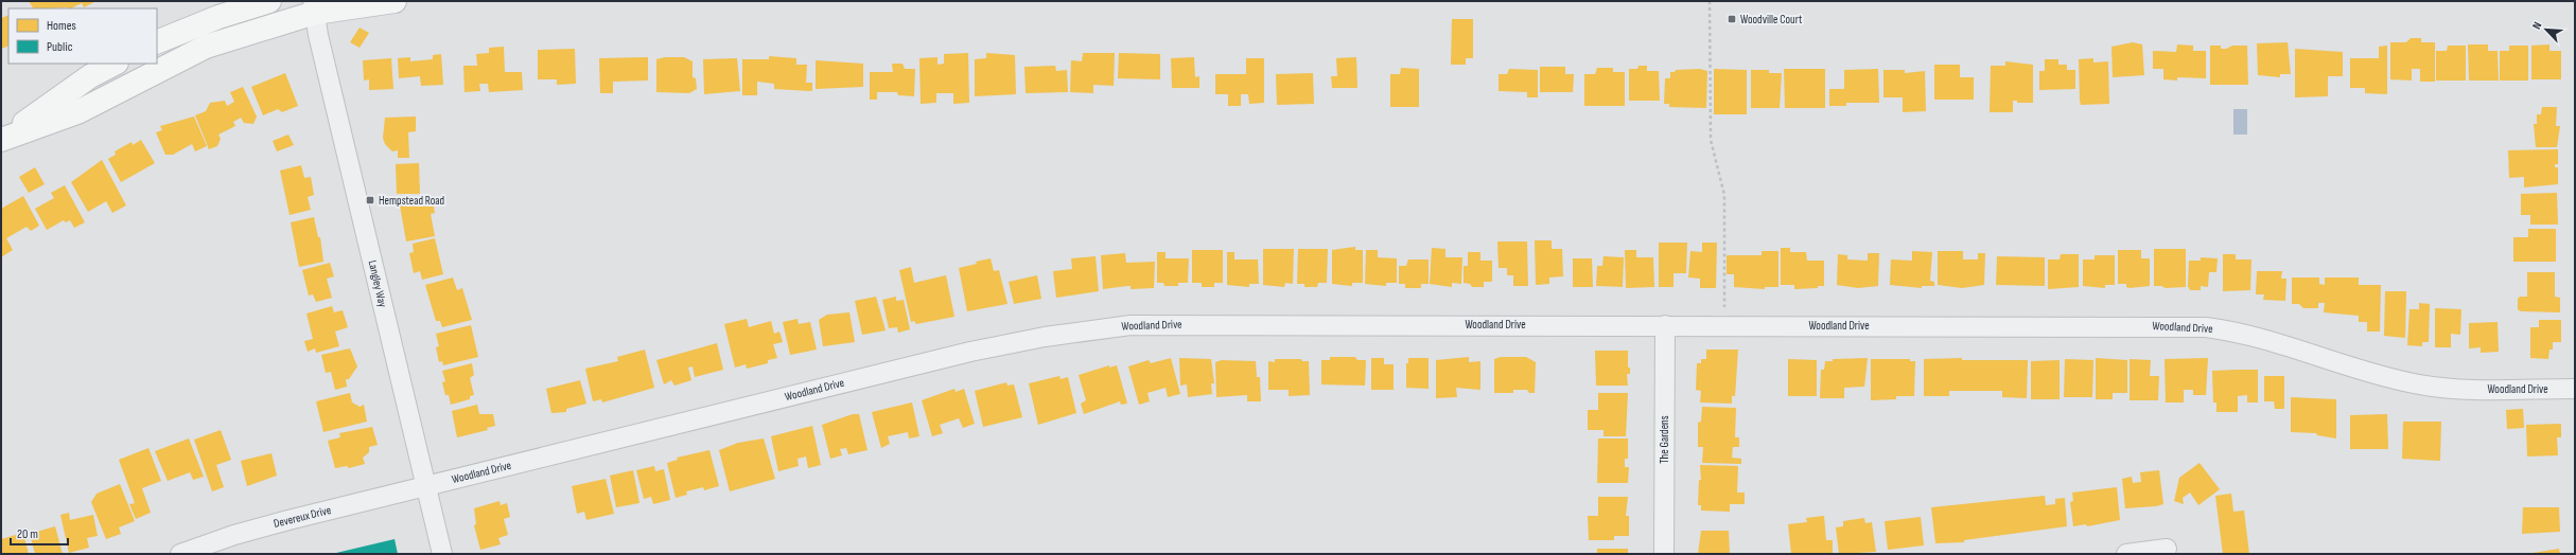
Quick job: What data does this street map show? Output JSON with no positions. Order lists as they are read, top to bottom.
{
  "streets": {
    "street": [
      "Langley Way",
      "Woodland Drive",
      "The Gardens",
      "Devereux Drive"
    ]
  },
  "crossings": [
    ["Langley Way", "Woodland Drive"],
    ["Langley Way", "Devereux Drive"],
    ["Woodland Drive", "The Gardens"],
    ["Woodland Drive", "Devereux Drive"]
  ],
  "places": {
    "transit": ["Woodville Court", "Hempstead Road"]
  },
  "legend": ["Homes", "Public"],
  "scale_bar": "20 m",
  "north": "top left"
}
